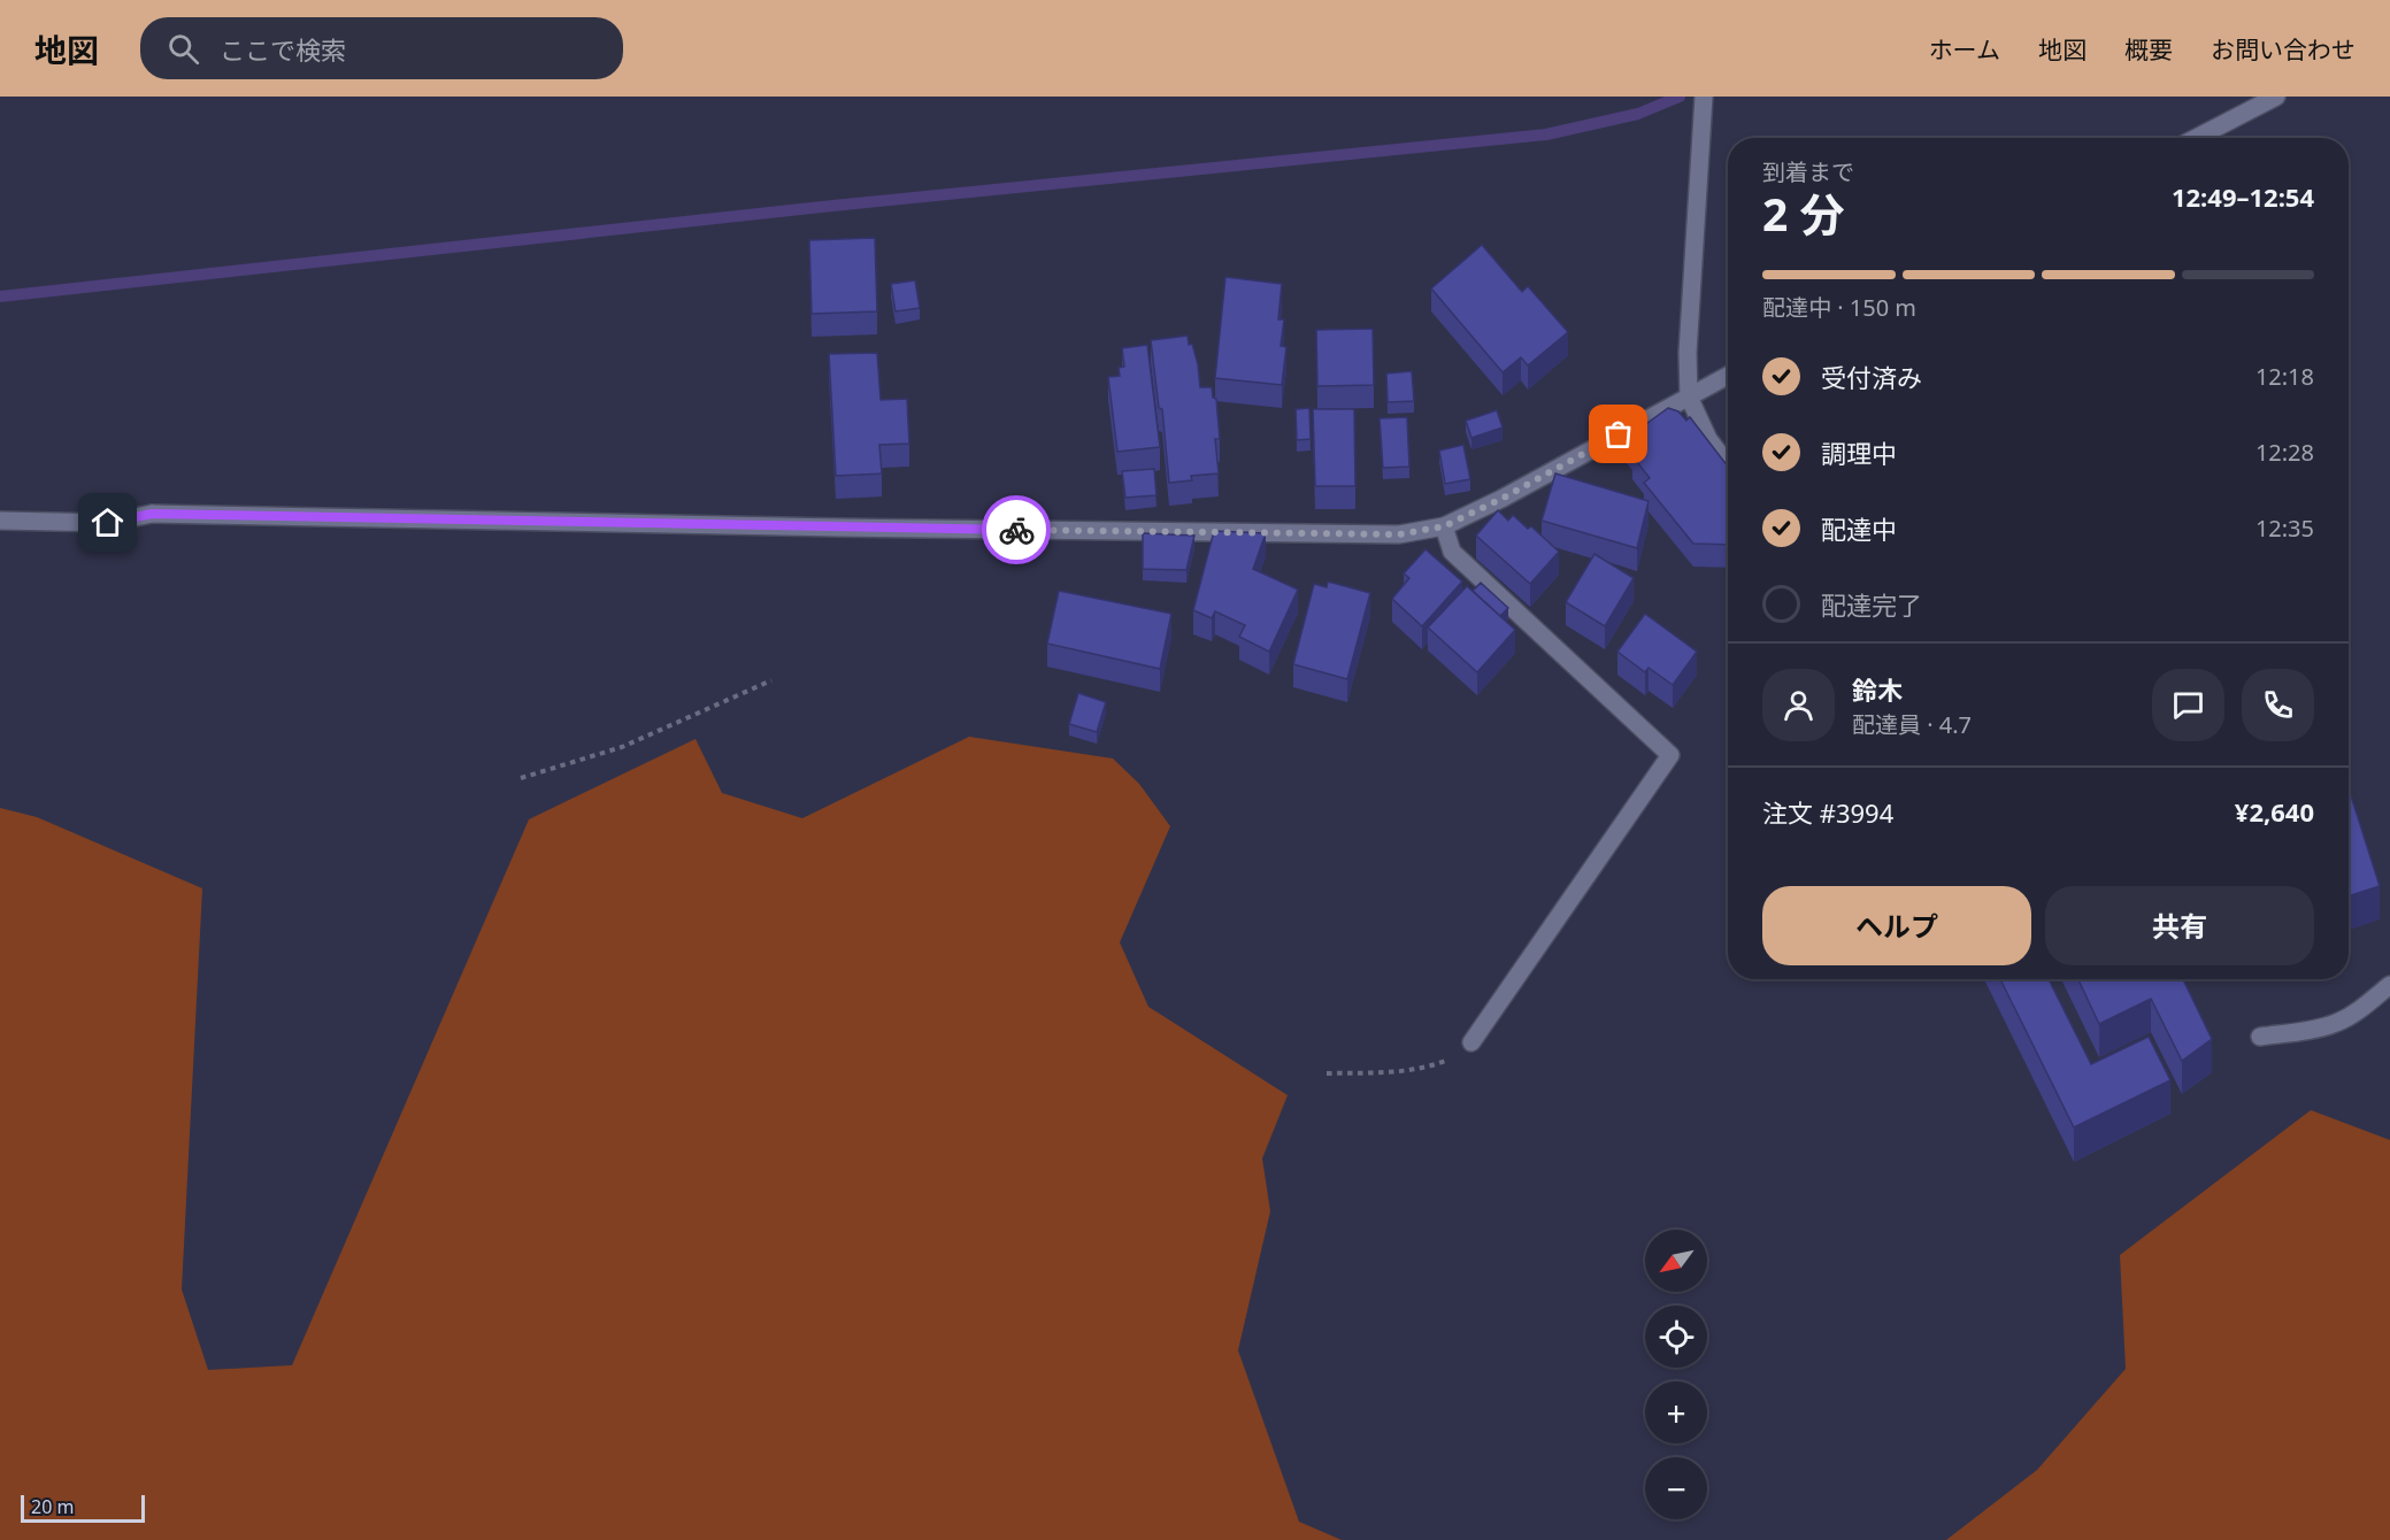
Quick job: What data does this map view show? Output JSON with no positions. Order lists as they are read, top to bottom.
{
  "scale_bar": "20 m",
  "north": "bottom left",
  "page": {
    "header": "地図",
    "search": "ここで検索",
    "nav": [
      "ホーム",
      "地図",
      "概要",
      "お問い合わせ"
    ],
    "heading": ["2 分", "到着まで", "12:49–12:54"],
    "panel": [
      "鈴木",
      "配達員 · 4.7",
      "注文 #3994",
      "¥2,640"
    ],
    "bar": "配達中 · 150 m",
    "list": [
      ["受付済み", "12:18"],
      ["調理中", "12:28"],
      ["配達中", "12:35"],
      "配達完了"
    ],
    "buttons": ["ヘルプ", "共有"],
    "map_buttons": ["+", "−"],
    "scale": "20 m"
  }
}
